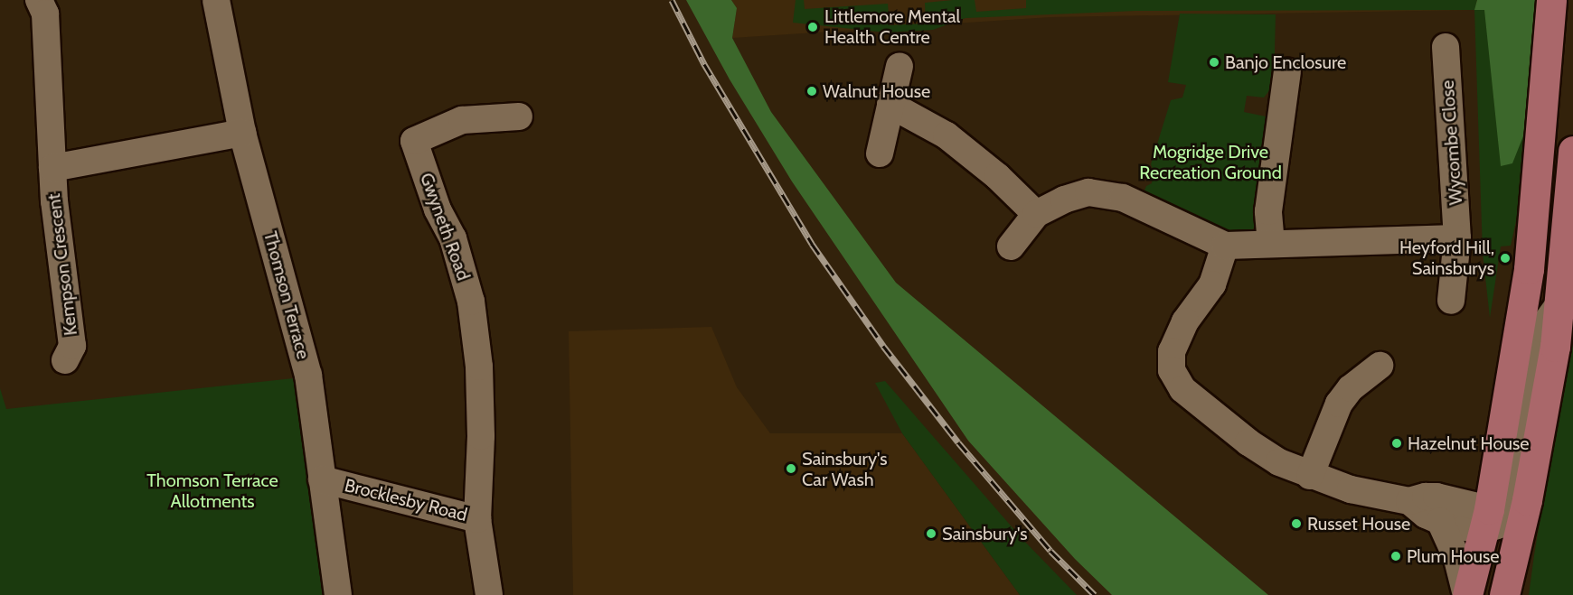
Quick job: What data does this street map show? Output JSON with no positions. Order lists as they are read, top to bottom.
{
  "streets": {
    "street": [
      "Wycombe Close",
      "Gwyneth Road",
      "Kempson Crescent",
      "Thomson Terrace",
      "Brocklesby Road"
    ]
  },
  "crossings": [
    ["Gwyneth Road", "Brocklesby Road"],
    ["Kempson Crescent", "Thomson Terrace"],
    ["Thomson Terrace", "Brocklesby Road"]
  ],
  "parks": ["Mogridge Drive Recreation Ground", "Thomson Terrace Allotments"],
  "places": [
    "Littlemore Mental Health Centre",
    "Banjo Enclosure",
    "Walnut House",
    "Heyford Hill, Sainsburys",
    "Hazelnut House",
    "Sainsbury's Car Wash",
    "Russet House",
    "Sainsbury's",
    "Plum House"
  ]
}
